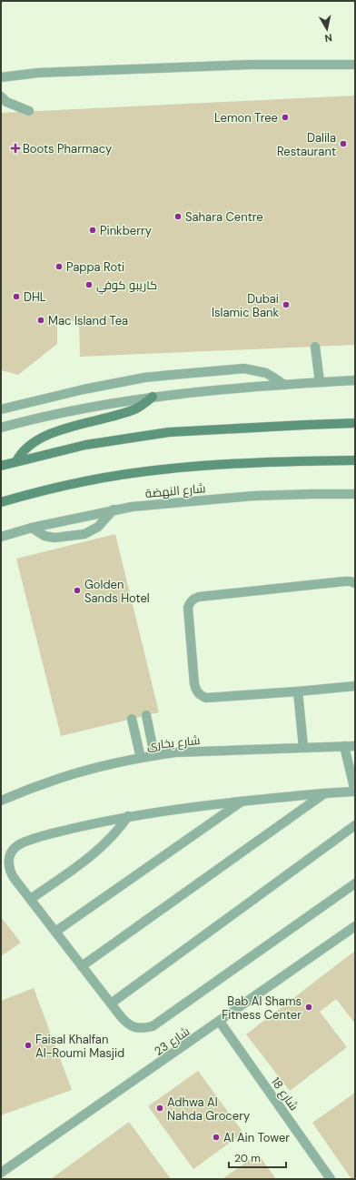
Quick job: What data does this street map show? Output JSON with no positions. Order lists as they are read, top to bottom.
{
  "streets": {
    "main road": ["شارع النهضة"],
    "street": ["شارع بخارى", "شارع 23", "شارع 18"]
  },
  "crossings": [
    ["شارع 23", "شارع 18"]
  ],
  "places": {
    "other": [
      "Lemon Tree",
      "Dalila Restaurant",
      "Sahara Centre",
      "Pinkberry",
      "Pappa Roti",
      "كاريبو كوفي",
      "DHL",
      "Dubai Islamic Bank",
      "Mac Island Tea",
      "Golden Sands Hotel",
      "Bab Al Shams Fitness Center",
      "Faisal Khalfan Al-Roumi Masjid",
      "Adhwa Al Nahda Grocery",
      "Al Ain Tower"
    ],
    "health": ["Boots Pharmacy"]
  },
  "scale_bar": "20 m",
  "north": "bottom"
}
